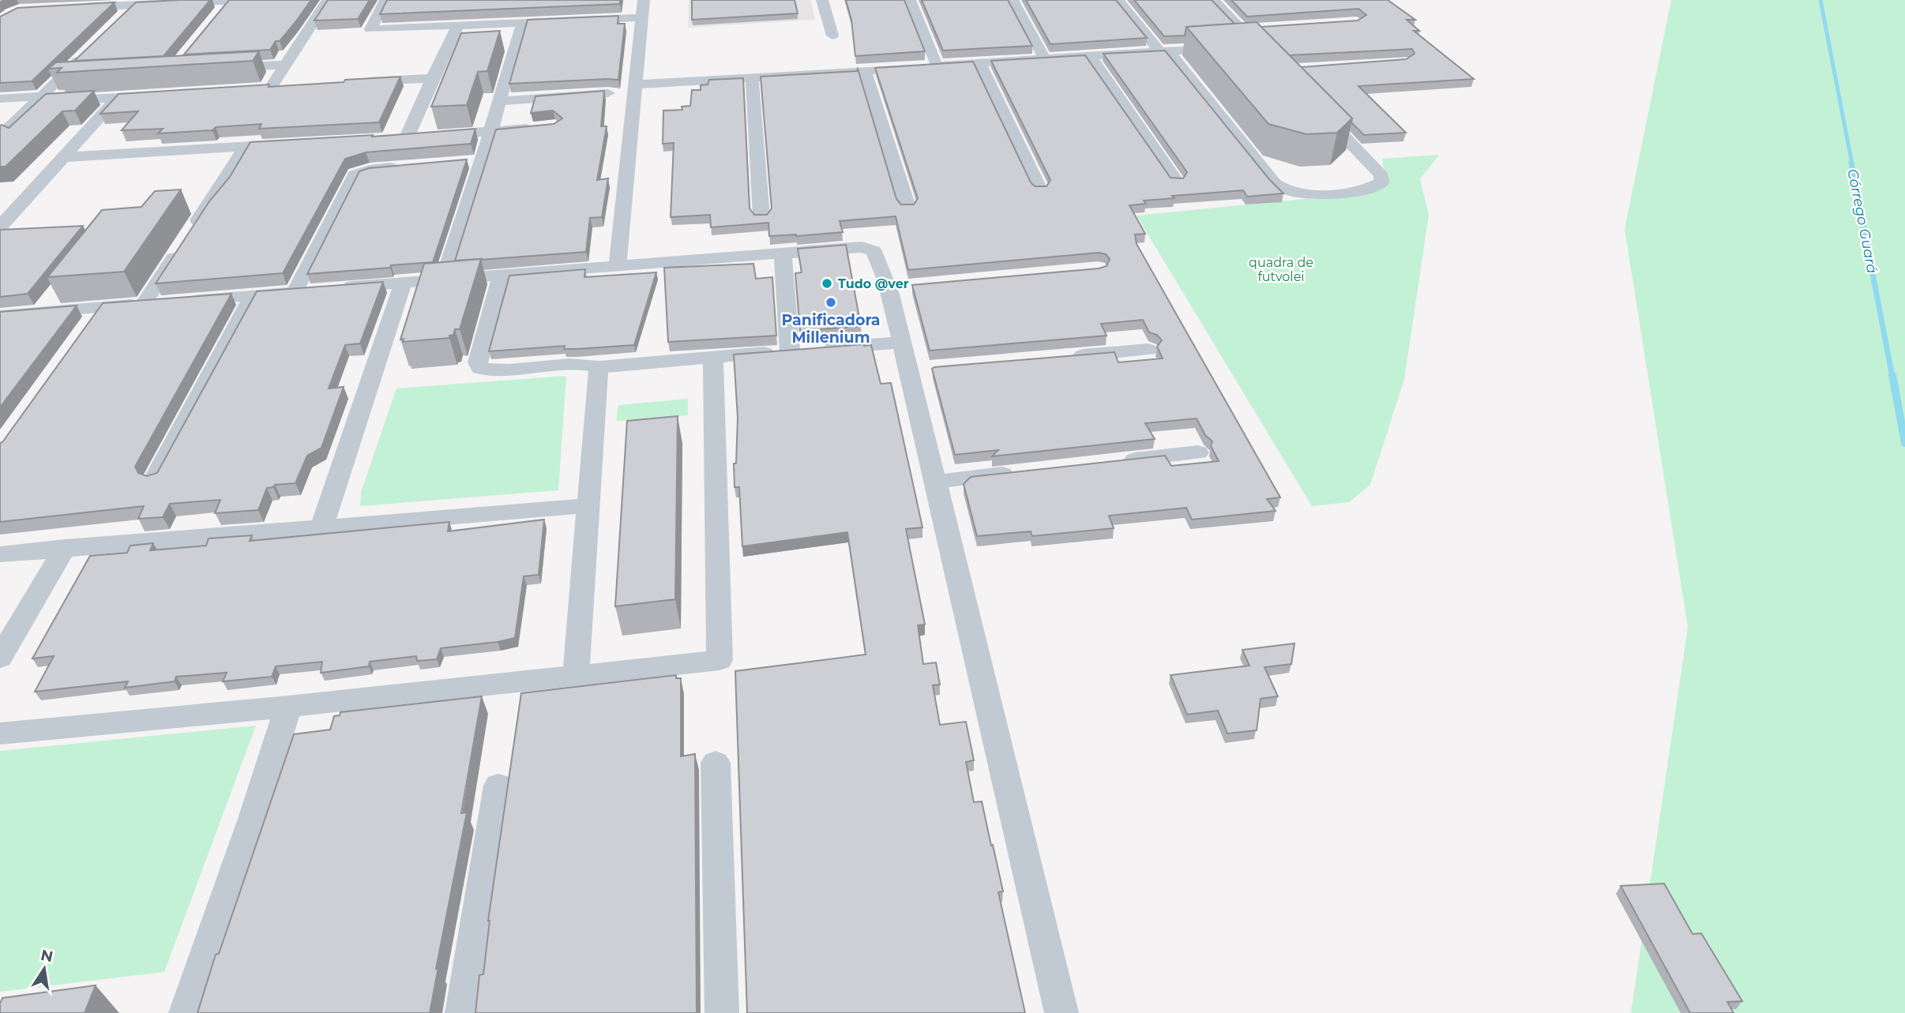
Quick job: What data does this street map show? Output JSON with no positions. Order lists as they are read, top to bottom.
{
  "water": ["Córrego Guará"],
  "parks": ["quadra de futvolei"],
  "places": ["Tudo @ver", "Panificadora Millenium"],
  "north": "top"
}
